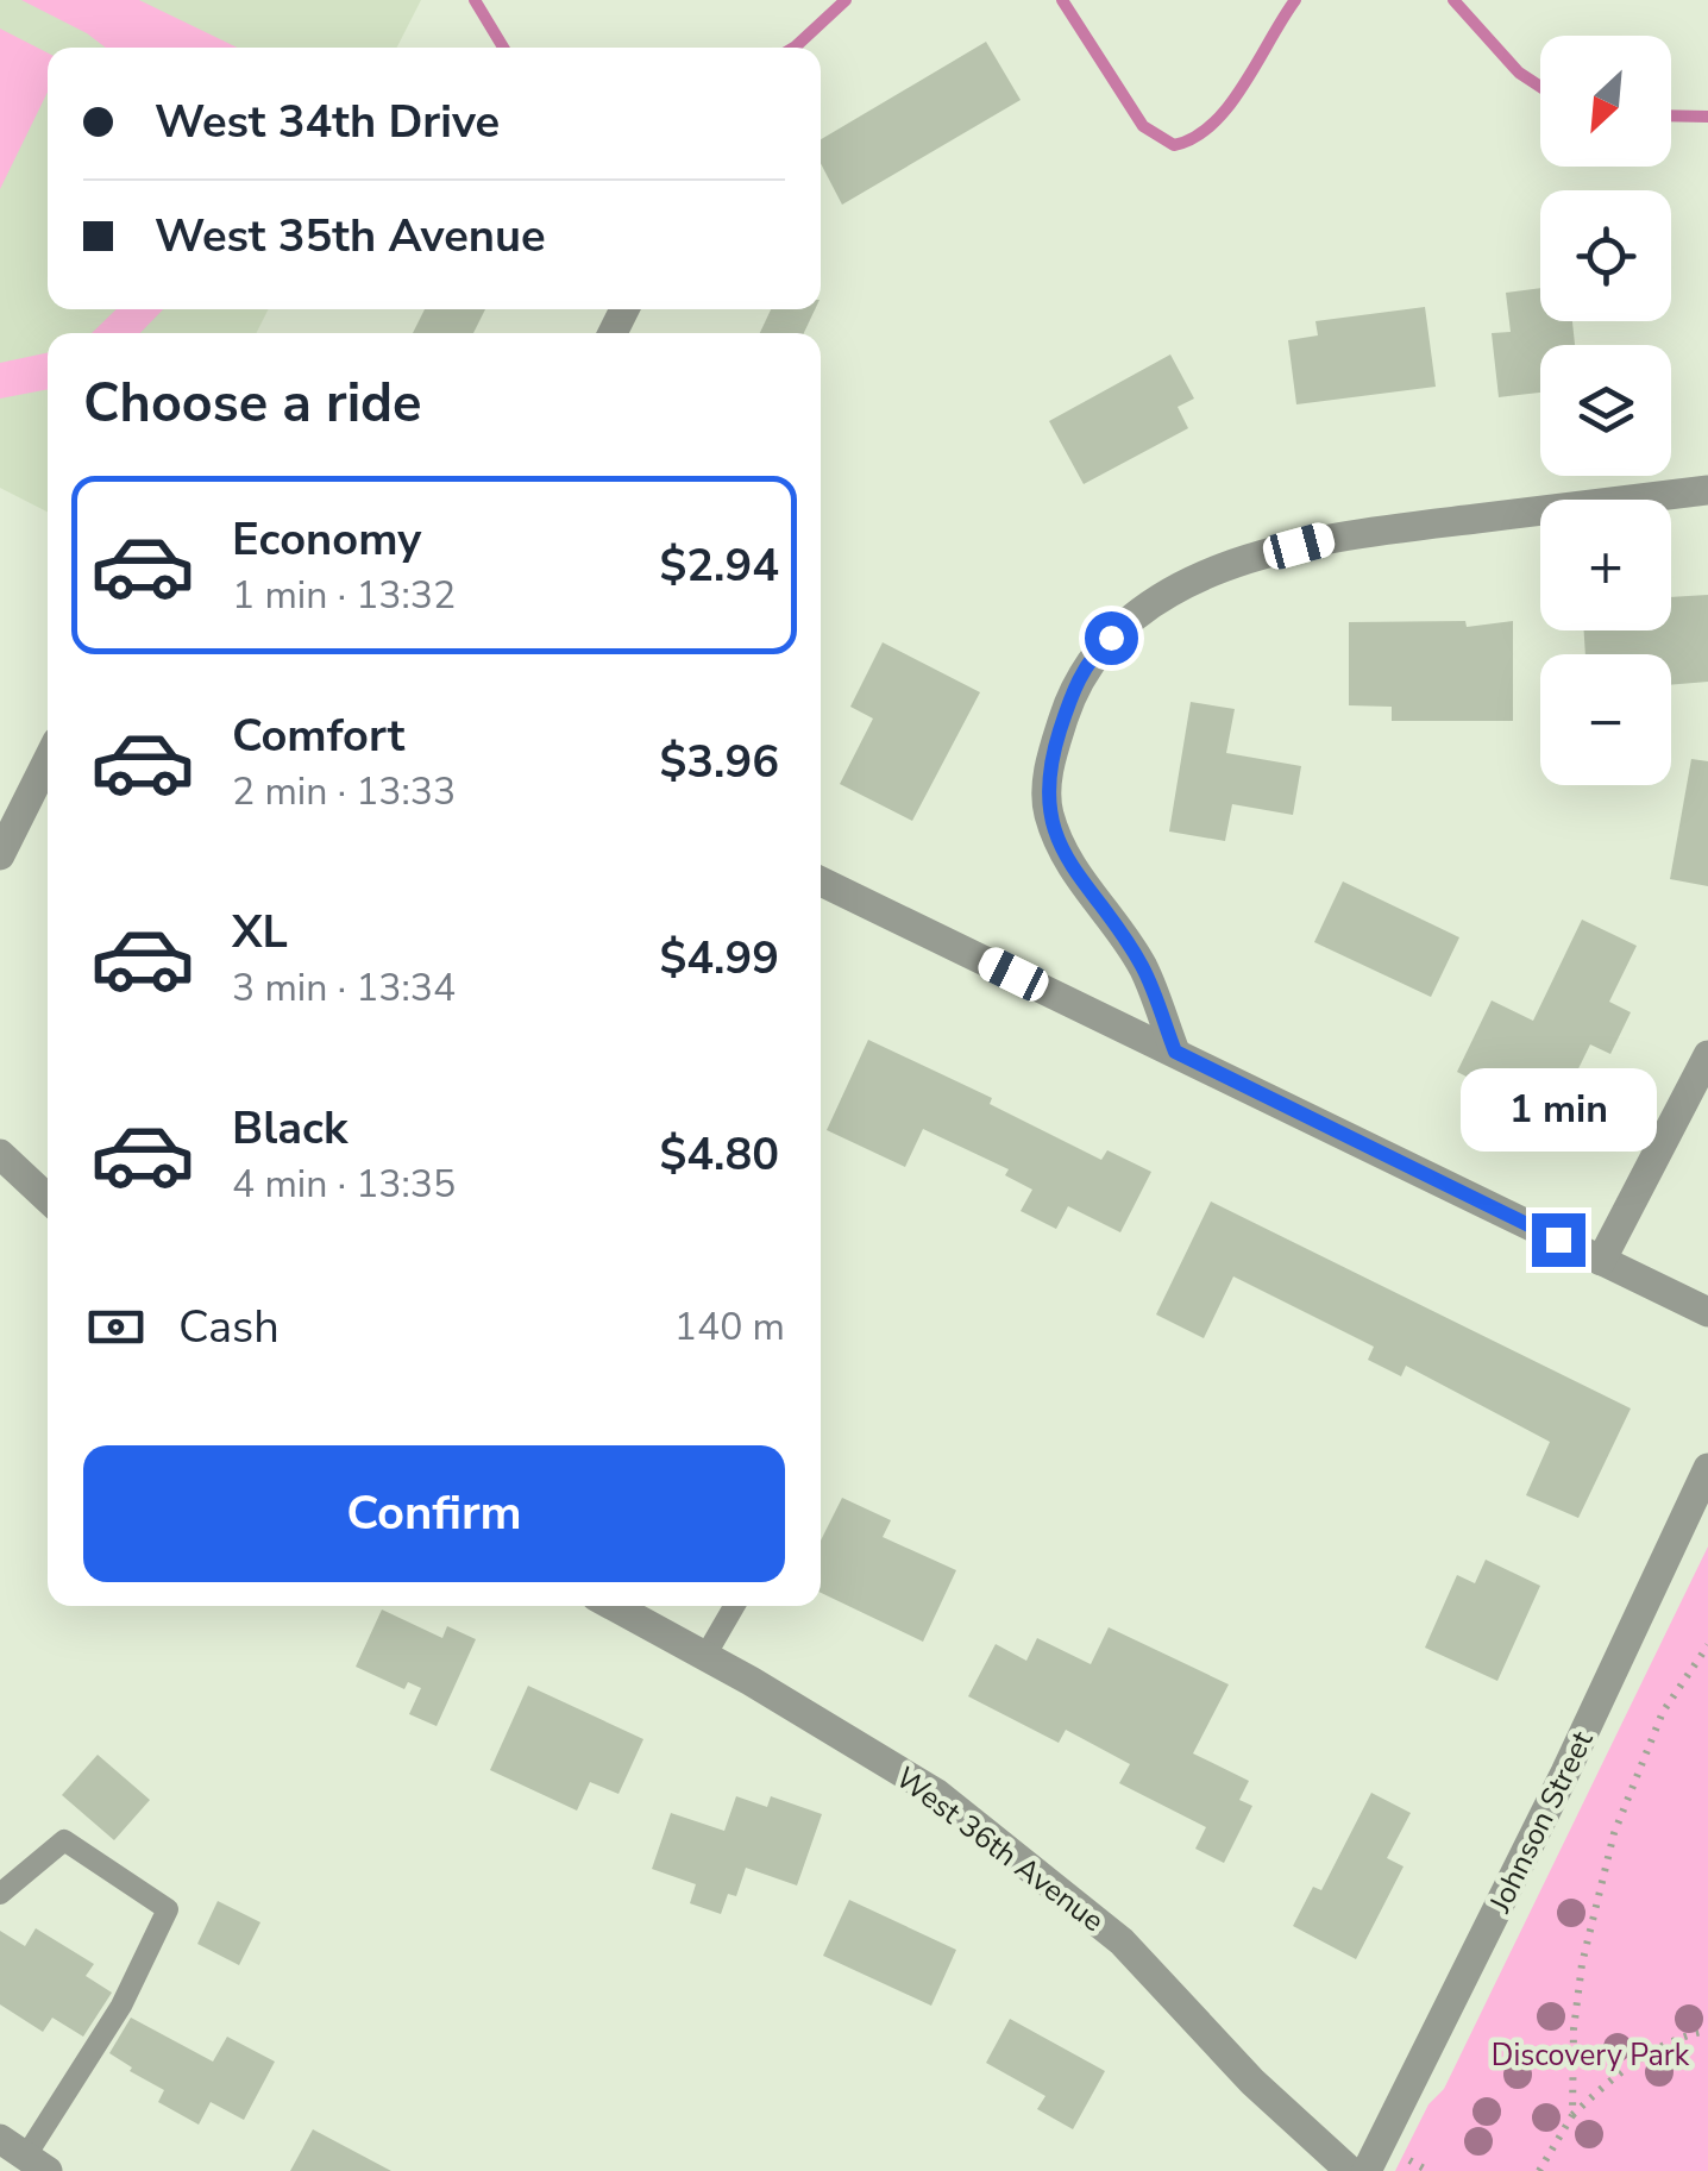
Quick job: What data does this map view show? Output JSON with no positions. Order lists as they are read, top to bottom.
{
  "streets": {
    "street": ["Johnson Street", "West 36th Avenue"]
  },
  "parks": ["Discovery Park"],
  "north": "bottom left",
  "page": {
    "map_buttons": ["+", "−"],
    "banner": ["West 34th Drive", "West 35th Avenue"],
    "heading": "Choose a ride",
    "list": [
      {
        "name": "Economy",
        "note": "1 min · 13:32",
        "value": "$2.94"
      },
      {
        "name": "Comfort",
        "note": "2 min · 13:33",
        "value": "$3.96"
      },
      {
        "name": "XL",
        "note": "3 min · 13:34",
        "value": "$4.99"
      },
      {
        "name": "Black",
        "note": "4 min · 13:35",
        "value": "$4.80"
      }
    ],
    "bubble": "1 min",
    "pay": ["Cash", "140 m"],
    "buttons": "Confirm"
  }
}
